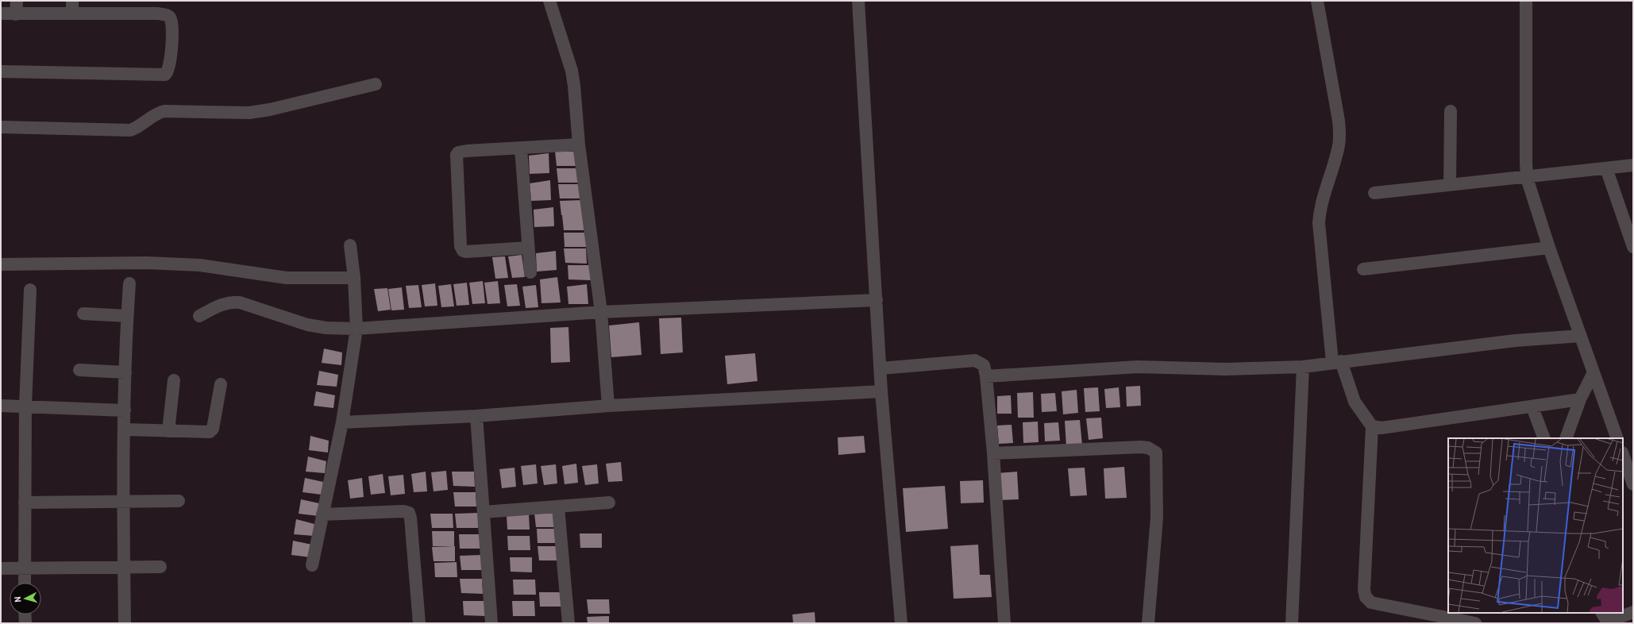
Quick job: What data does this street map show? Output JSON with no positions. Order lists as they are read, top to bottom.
{
  "north": "left"
}
